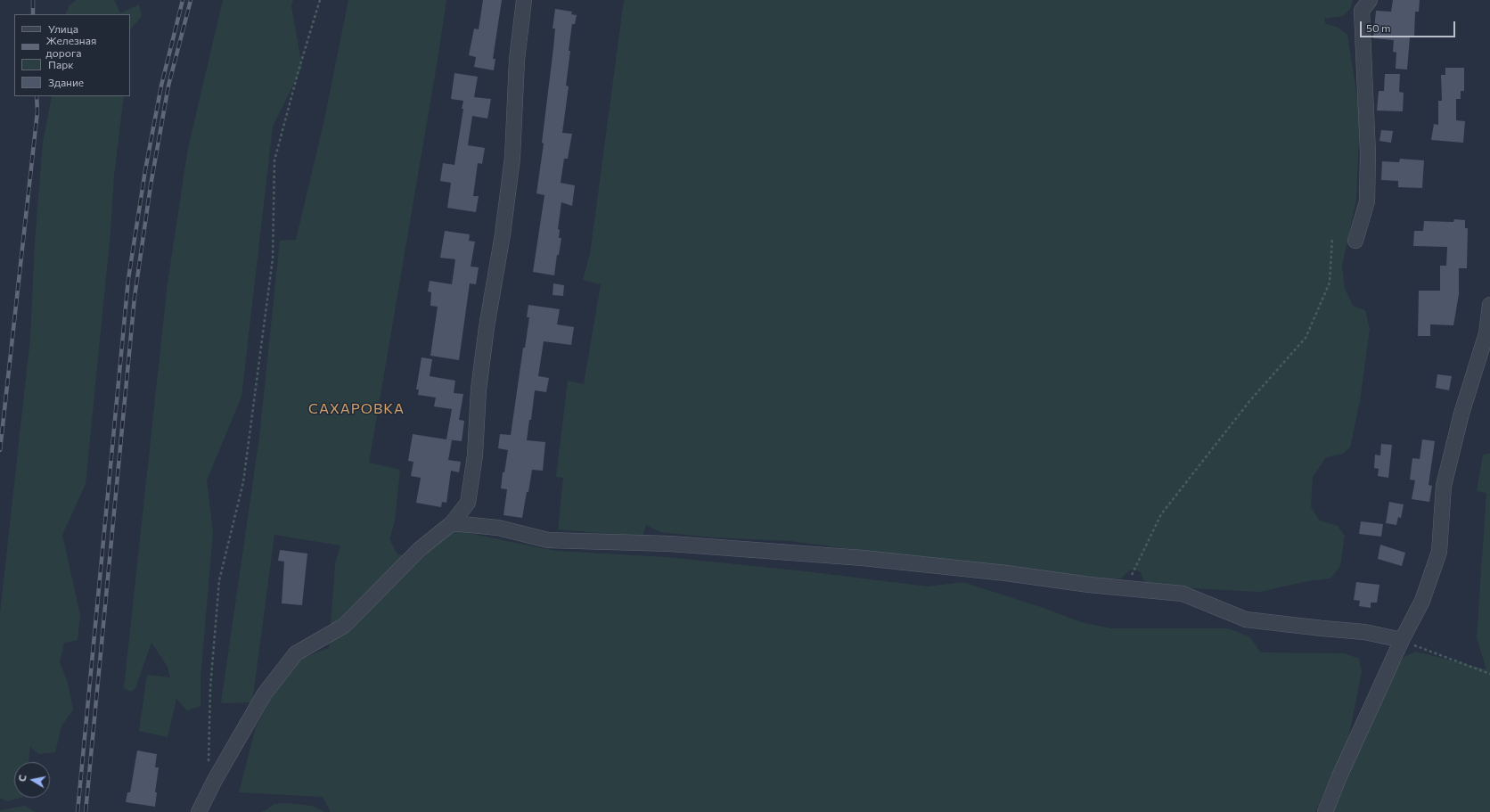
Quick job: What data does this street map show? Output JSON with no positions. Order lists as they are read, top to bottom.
{
  "districts": ["САХАРОВКА"],
  "legend": [
    "Улица",
    "Железная дорога",
    "Парк",
    "Здание"
  ],
  "scale_bar": "50 m",
  "north": "left"
}
